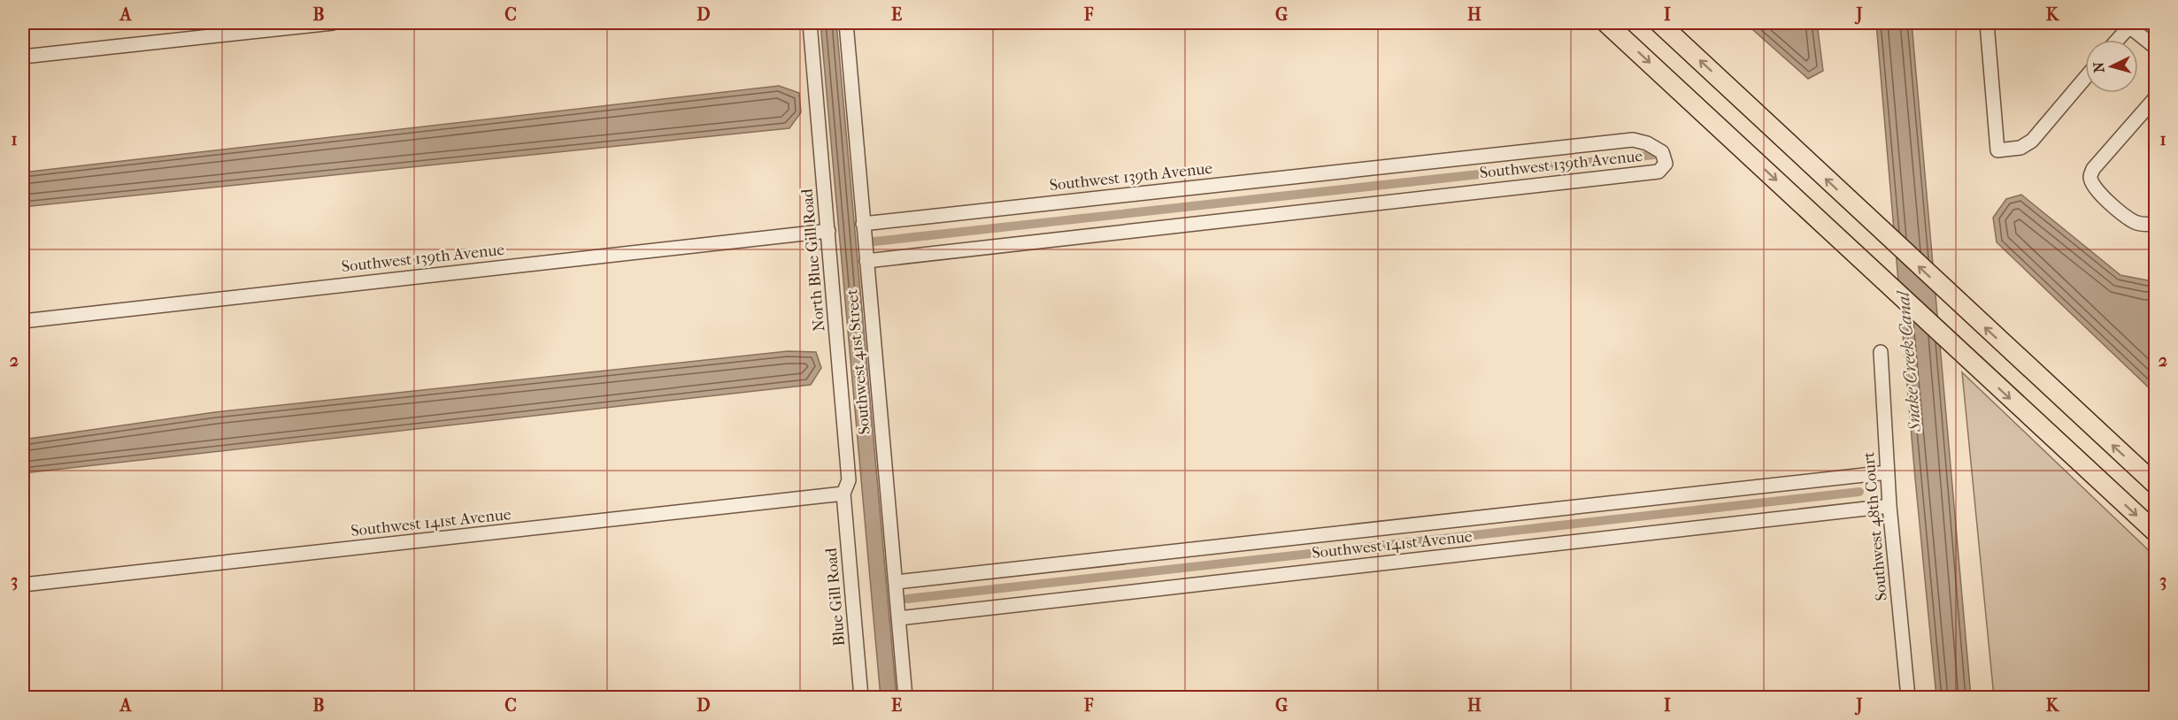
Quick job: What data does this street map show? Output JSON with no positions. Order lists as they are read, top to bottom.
{
  "streets": {
    "street": [
      "Southwest 139th Avenue",
      "North Blue Gill Road",
      "Southwest 41st Street",
      "Southwest 141st Avenue",
      "Southwest 48th Court",
      "Blue Gill Road"
    ]
  },
  "crossings": [
    ["Southwest 139th Avenue", "North Blue Gill Road"],
    ["Southwest 139th Avenue", "Southwest 41st Street"],
    ["North Blue Gill Road", "Southwest 141st Avenue"],
    ["North Blue Gill Road", "Blue Gill Road"],
    ["Southwest 41st Street", "Southwest 141st Avenue"],
    ["Southwest 141st Avenue", "Southwest 48th Court"],
    ["Southwest 141st Avenue", "Blue Gill Road"]
  ],
  "water": ["Snake Creek Canal"],
  "north": "left",
  "grid": {
    "columns": [
      "A",
      "B",
      "C",
      "D",
      "E",
      "F",
      "G",
      "H",
      "I",
      "J",
      "K"
    ],
    "rows": ["1", "2", "3"]
  }
}
